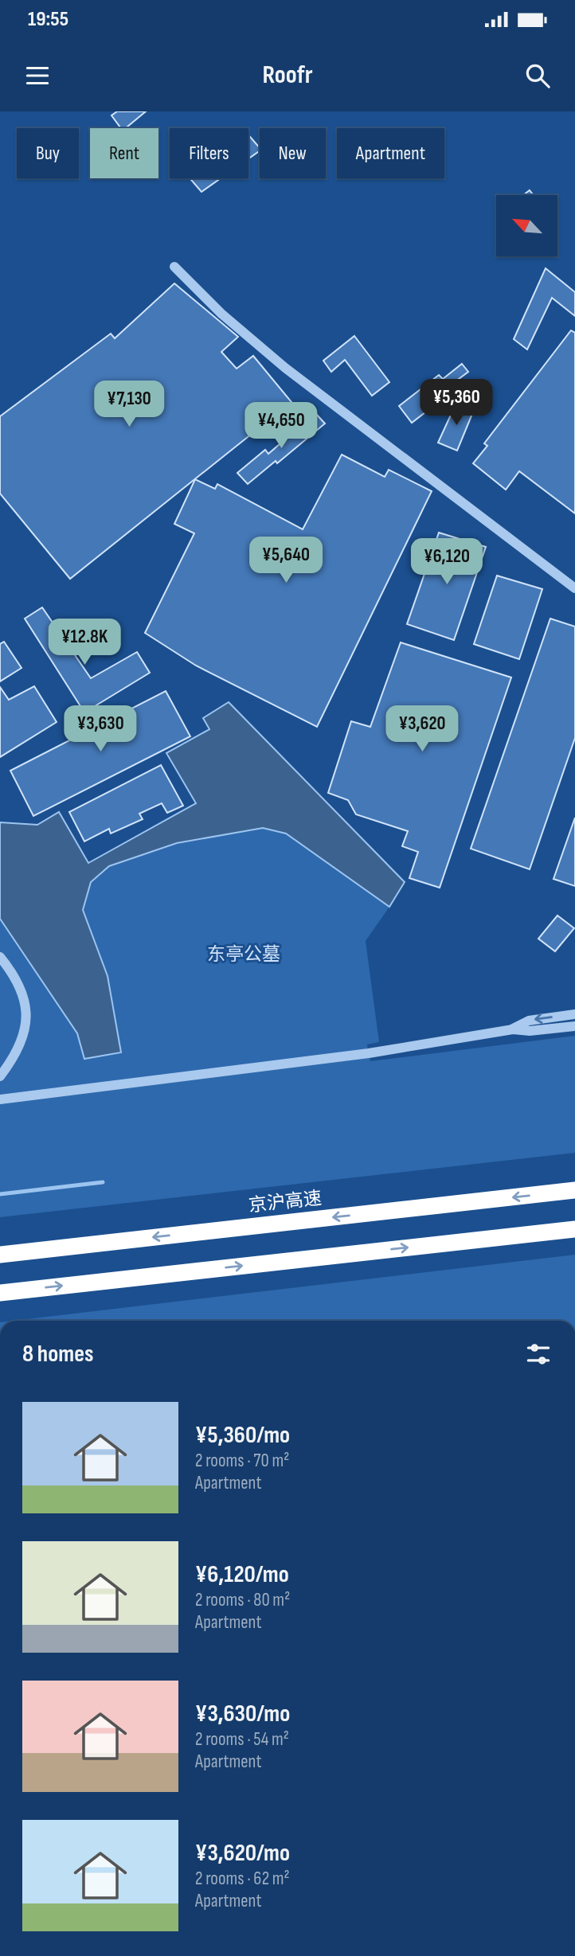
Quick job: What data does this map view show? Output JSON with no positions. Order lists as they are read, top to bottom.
{
  "streets": {
    "highway": ["京沪高速"]
  },
  "parks": ["东亭公墓"],
  "north": "top left",
  "page": {
    "status": "19:55",
    "header": "Roofr",
    "chip": [
      "Buy",
      "Rent",
      "Filters",
      "New",
      "Apartment"
    ],
    "price": [
      "¥5,360",
      "¥7,130",
      "¥4,650",
      "¥5,640",
      "¥6,120",
      "¥12.8K",
      "¥3,630",
      "¥3,620"
    ],
    "heading": "8 homes",
    "list": [
      {
        "name": "¥5,360/mo",
        "note": "2 rooms · 70 m² · Apartment"
      },
      {
        "name": "¥6,120/mo",
        "note": "2 rooms · 80 m² · Apartment"
      },
      {
        "name": "¥3,630/mo",
        "note": "2 rooms · 54 m² · Apartment"
      },
      {
        "name": "¥3,620/mo",
        "note": "2 rooms · 62 m² · Apartment"
      }
    ]
  }
}
